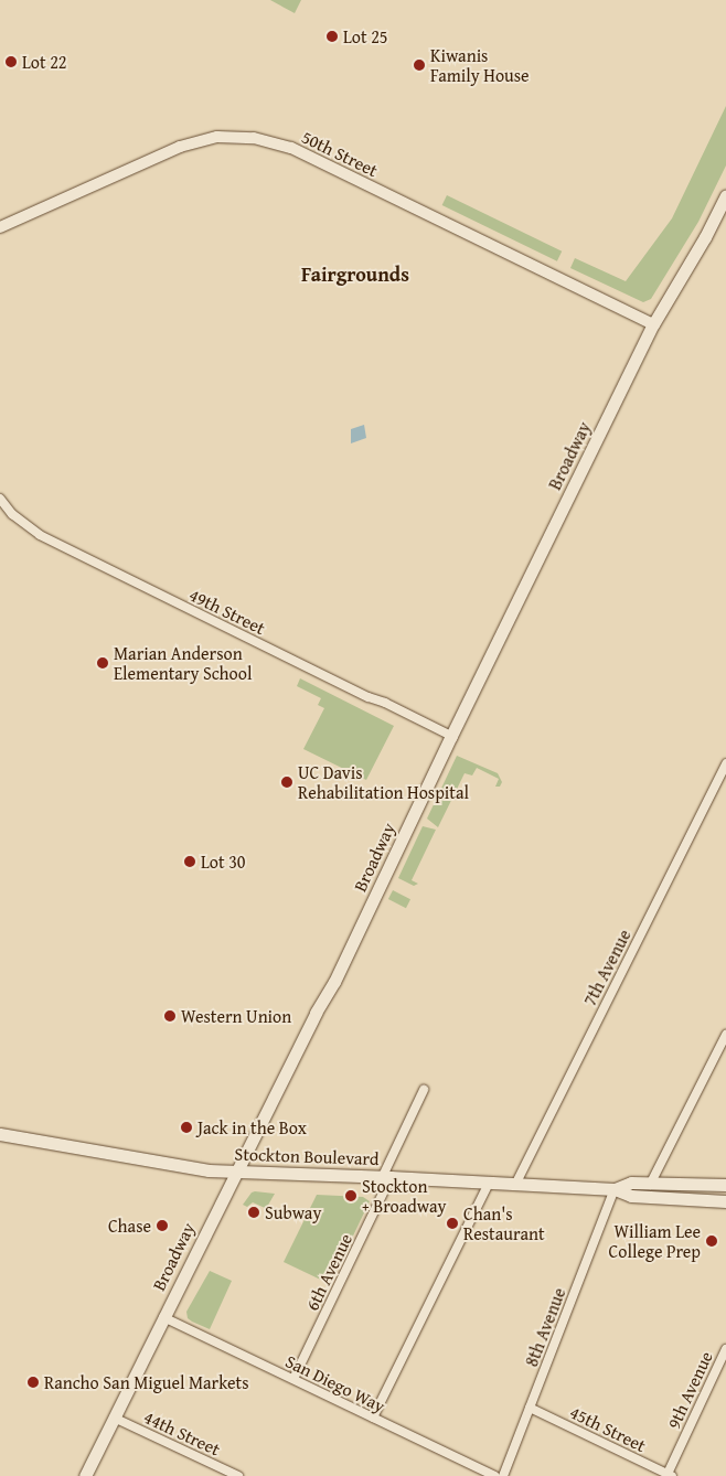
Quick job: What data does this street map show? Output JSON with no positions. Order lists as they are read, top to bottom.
{
  "streets": {
    "main road": ["Broadway", "Stockton Boulevard"],
    "street": [
      "50th Street",
      "49th Street",
      "7th Avenue",
      "6th Avenue",
      "8th Avenue",
      "San Diego Way",
      "9th Avenue",
      "45th Street",
      "44th Street"
    ]
  },
  "crossings": [
    ["50th Street", "Broadway"],
    ["Broadway", "49th Street"],
    ["Broadway", "Stockton Boulevard"],
    ["Broadway", "San Diego Way"],
    ["Broadway", "44th Street"],
    ["7th Avenue", "Stockton Boulevard"],
    ["Stockton Boulevard", "6th Avenue"],
    ["Stockton Boulevard", "8th Avenue"],
    ["6th Avenue", "San Diego Way"],
    ["8th Avenue", "45th Street"],
    ["9th Avenue", "45th Street"]
  ],
  "districts": ["Fairgrounds"],
  "places": [
    "Lot 25",
    "Lot 22",
    "Kiwanis Family House",
    "Marian Anderson Elementary School",
    "UC Davis Rehabilitation Hospital",
    "Lot 30",
    "Western Union",
    "Jack in the Box",
    "Stockton + Broadway",
    "Subway",
    "Chan's Restaurant",
    "Chase",
    "William Lee College Prep",
    "Rancho San Miguel Markets"
  ]
}
